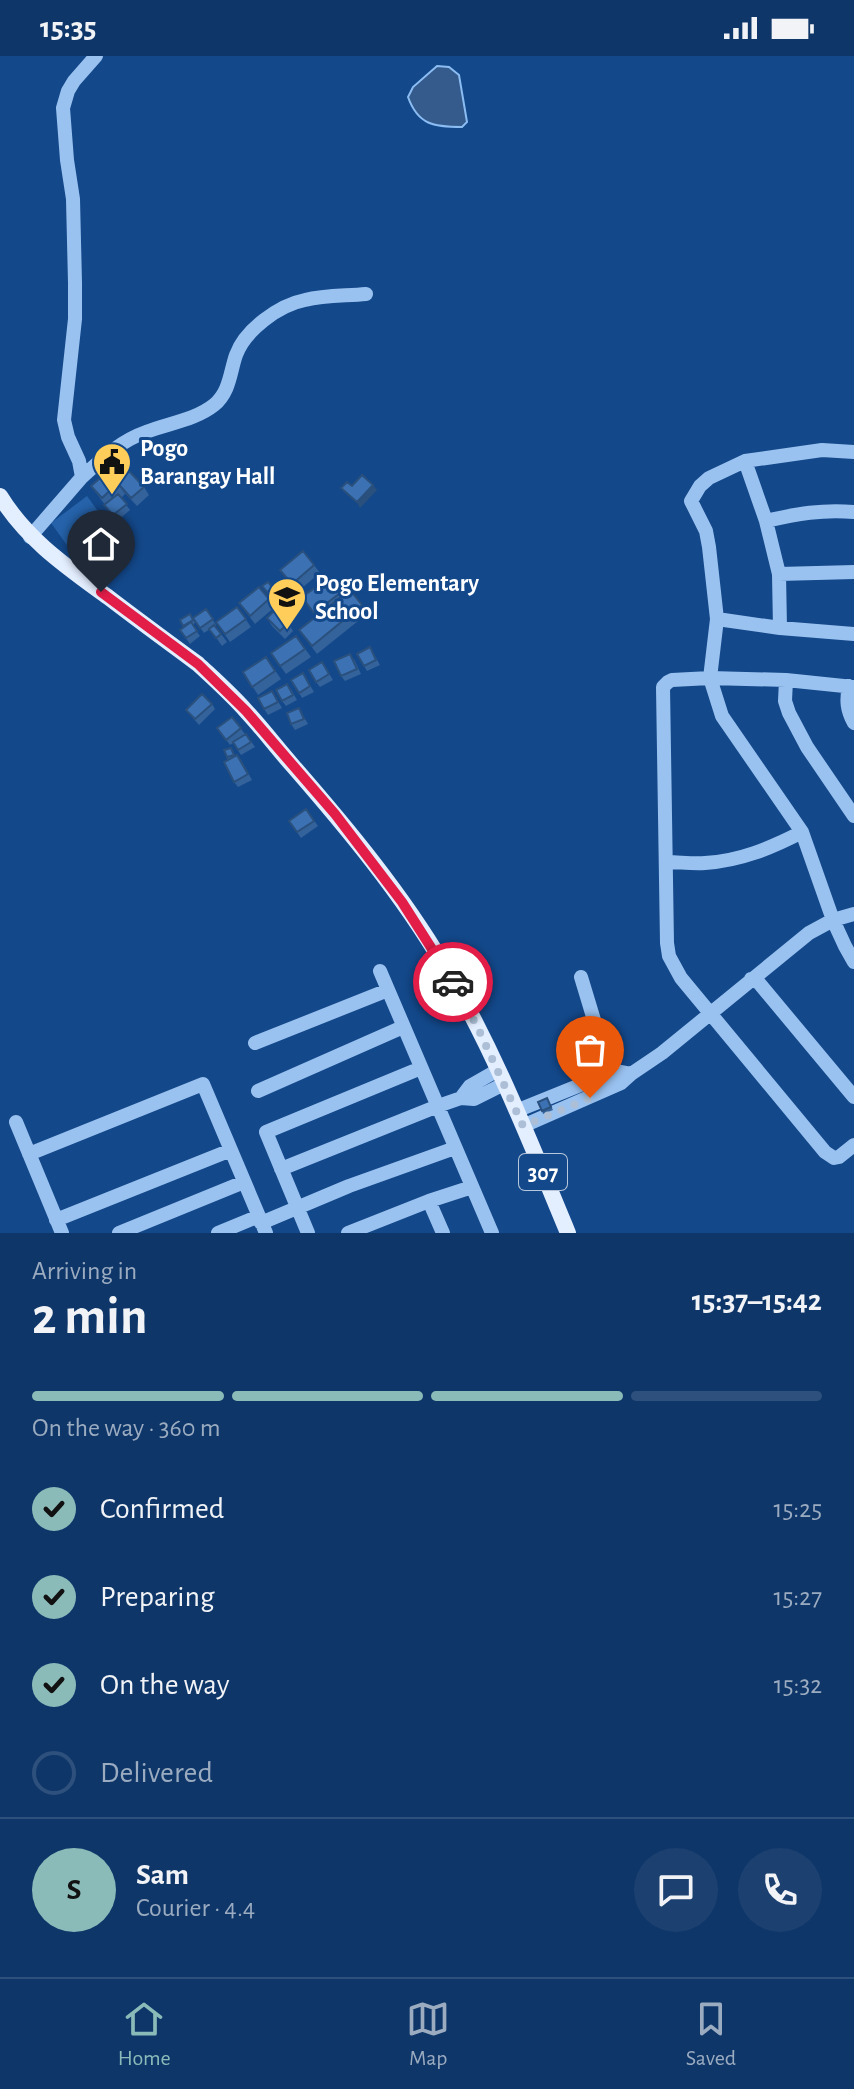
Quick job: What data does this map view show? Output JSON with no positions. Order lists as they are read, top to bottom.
{
  "streets": {
    "main road": ["307"]
  },
  "places": {
    "public building": ["Pogo Barangay Hall"],
    "school or university": ["Pogo Elementary School"]
  },
  "page": {
    "status": "15:35",
    "heading": ["2 min", "Arriving in", "15:37–15:42"],
    "panel": ["Sam", "Courier · 4.4"],
    "bar": "On the way · 360 m",
    "list": [
      ["Confirmed", "15:25"],
      ["Preparing", "15:27"],
      ["On the way", "15:32"],
      "Delivered"
    ],
    "round": "S",
    "tabs": ["Home", "Map", "Saved"]
  }
}
